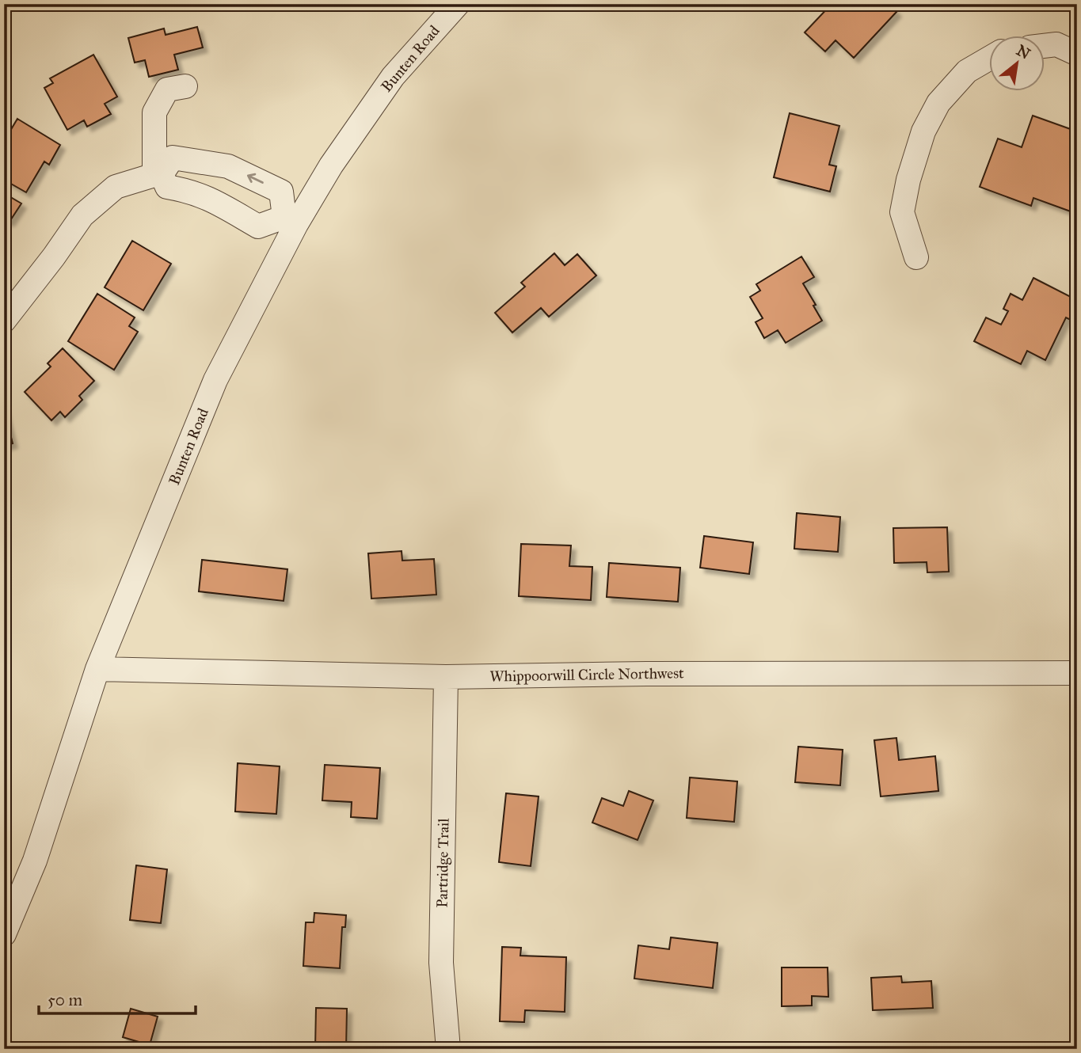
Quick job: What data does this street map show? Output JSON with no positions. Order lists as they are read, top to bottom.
{
  "streets": {
    "street": ["Bunten Road", "Whippoorwill Circle Northwest", "Partridge Trail"]
  },
  "crossings": [
    ["Bunten Road", "Whippoorwill Circle Northwest"],
    ["Whippoorwill Circle Northwest", "Partridge Trail"]
  ],
  "scale_bar": "50 m",
  "north": "top right"
}
